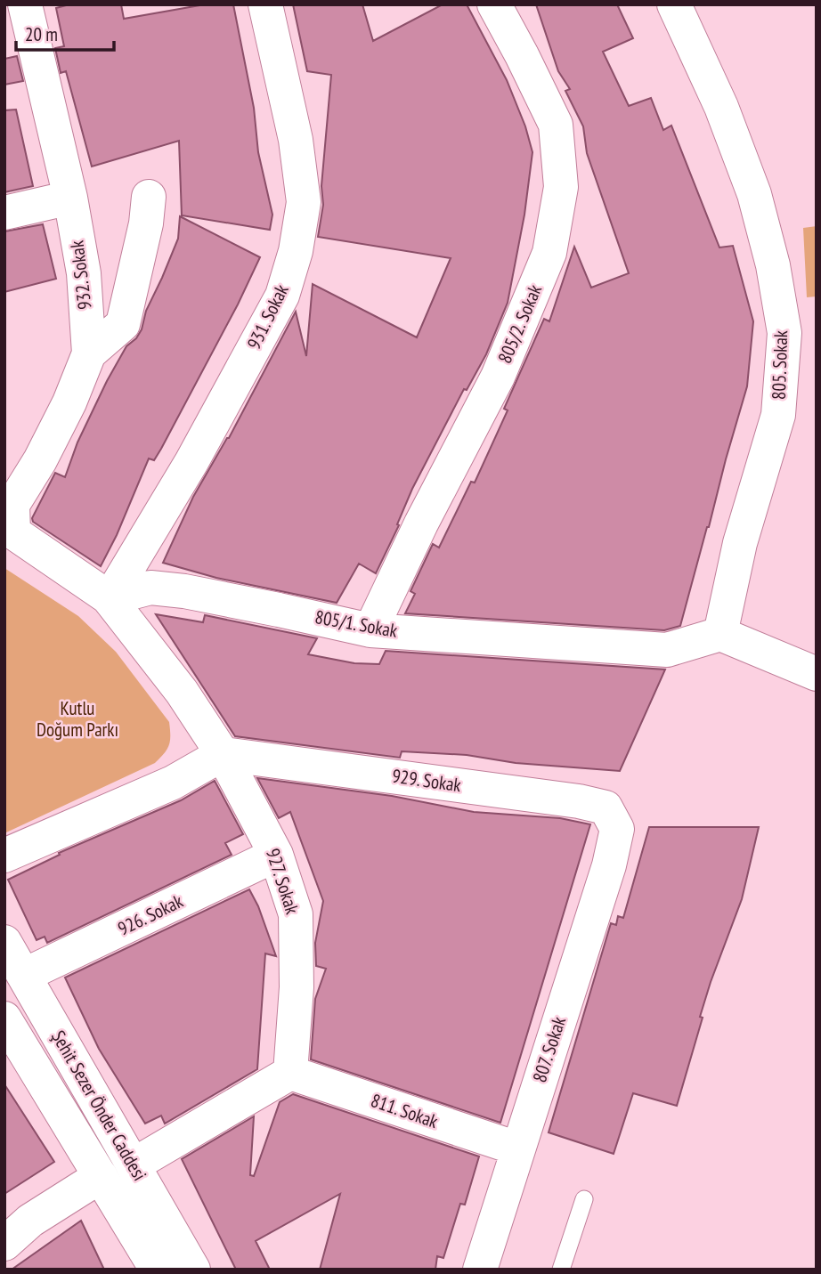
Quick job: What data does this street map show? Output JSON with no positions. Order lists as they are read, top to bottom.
{
  "streets": {
    "street": [
      "932. Sokak",
      "931. Sokak",
      "805/2. Sokak",
      "805. Sokak",
      "805/1. Sokak",
      "929. Sokak",
      "927. Sokak",
      "926. Sokak",
      "807. Sokak",
      "Şehit Sezer Önder Caddesi",
      "811. Sokak"
    ]
  },
  "crossings": [
    ["932. Sokak", "931. Sokak"],
    ["932. Sokak", "805/1. Sokak"],
    ["932. Sokak", "927. Sokak"],
    ["931. Sokak", "805/1. Sokak"],
    ["931. Sokak", "927. Sokak"],
    ["805/2. Sokak", "805/1. Sokak"],
    ["805. Sokak", "805/1. Sokak"],
    ["805/1. Sokak", "927. Sokak"],
    ["929. Sokak", "927. Sokak"],
    ["929. Sokak", "807. Sokak"],
    ["927. Sokak", "926. Sokak"],
    ["927. Sokak", "811. Sokak"],
    ["926. Sokak", "Şehit Sezer Önder Caddesi"],
    ["807. Sokak", "811. Sokak"]
  ],
  "parks": ["Kutlu Doğum Parkı"],
  "scale_bar": "20 m"
}
